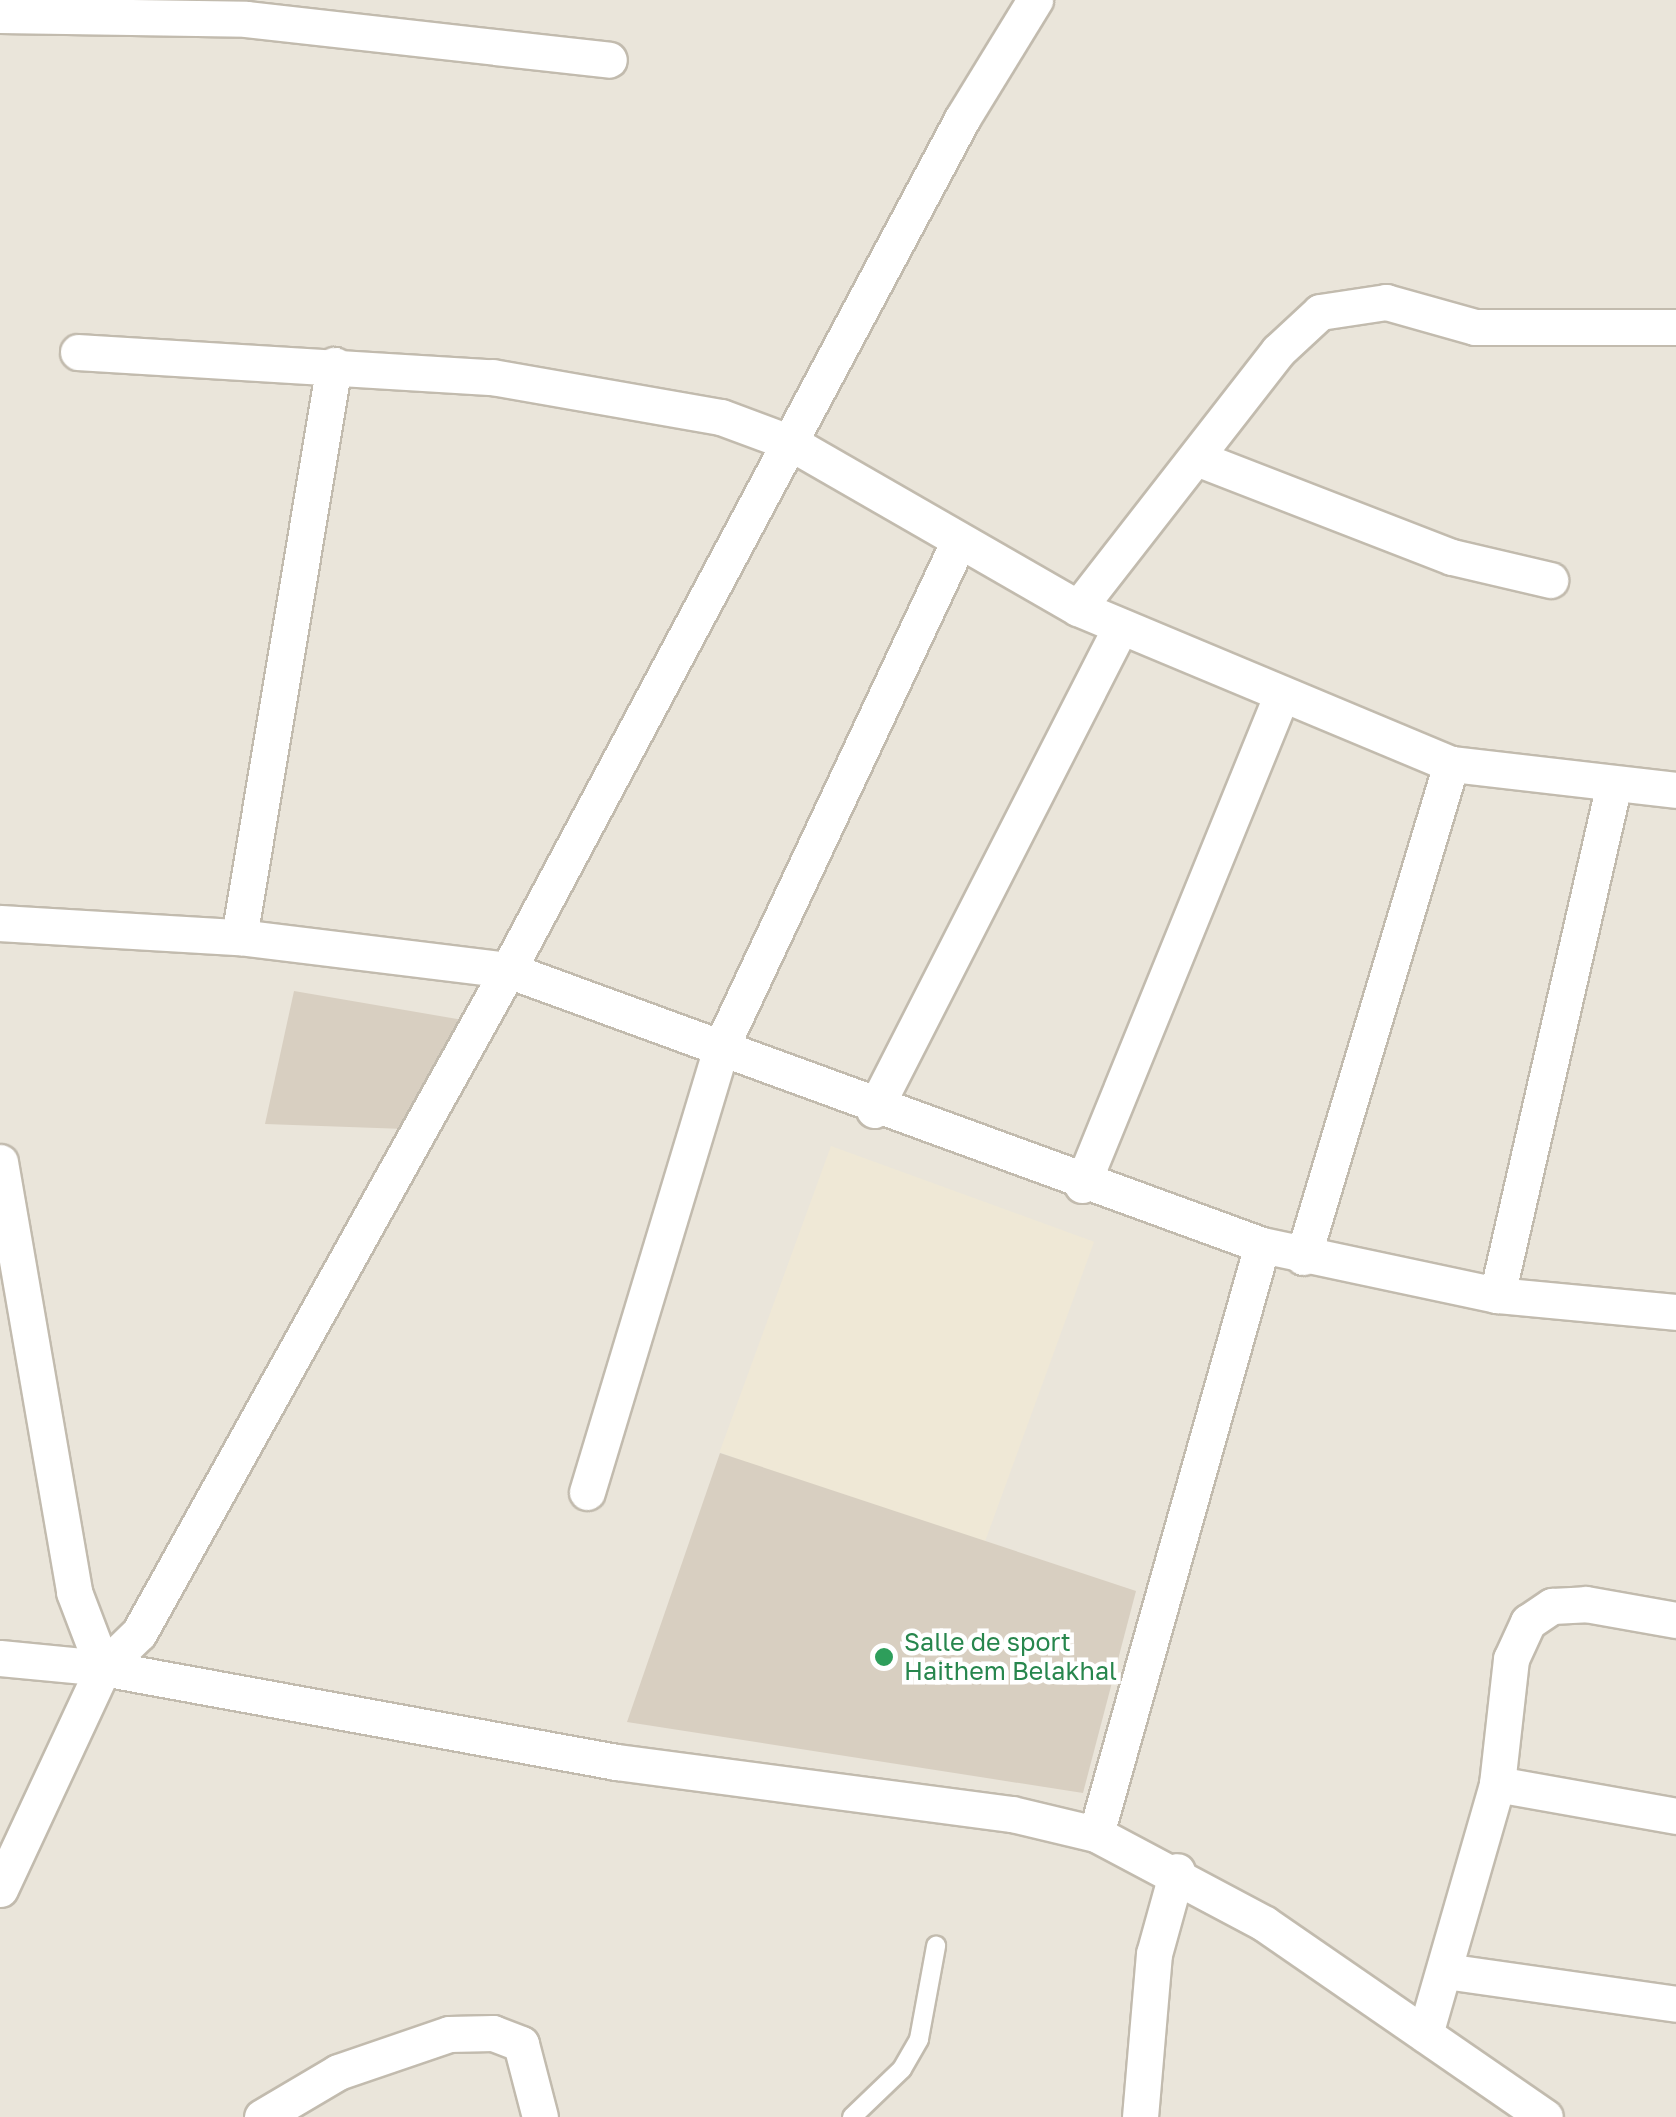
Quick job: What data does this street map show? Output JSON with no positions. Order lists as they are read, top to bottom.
{
  "places": ["Salle de sport Haithem Belakhal"]
}
